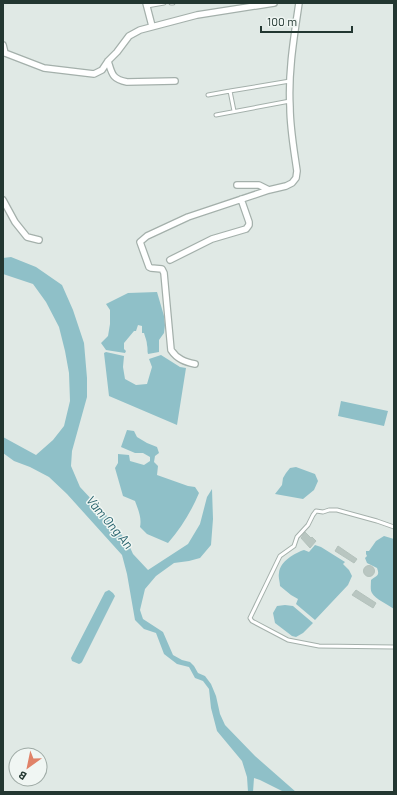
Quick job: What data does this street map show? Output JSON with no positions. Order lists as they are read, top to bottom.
{
  "water": ["Vàm Ong An"],
  "scale_bar": "100 m",
  "north": "bottom left"
}
